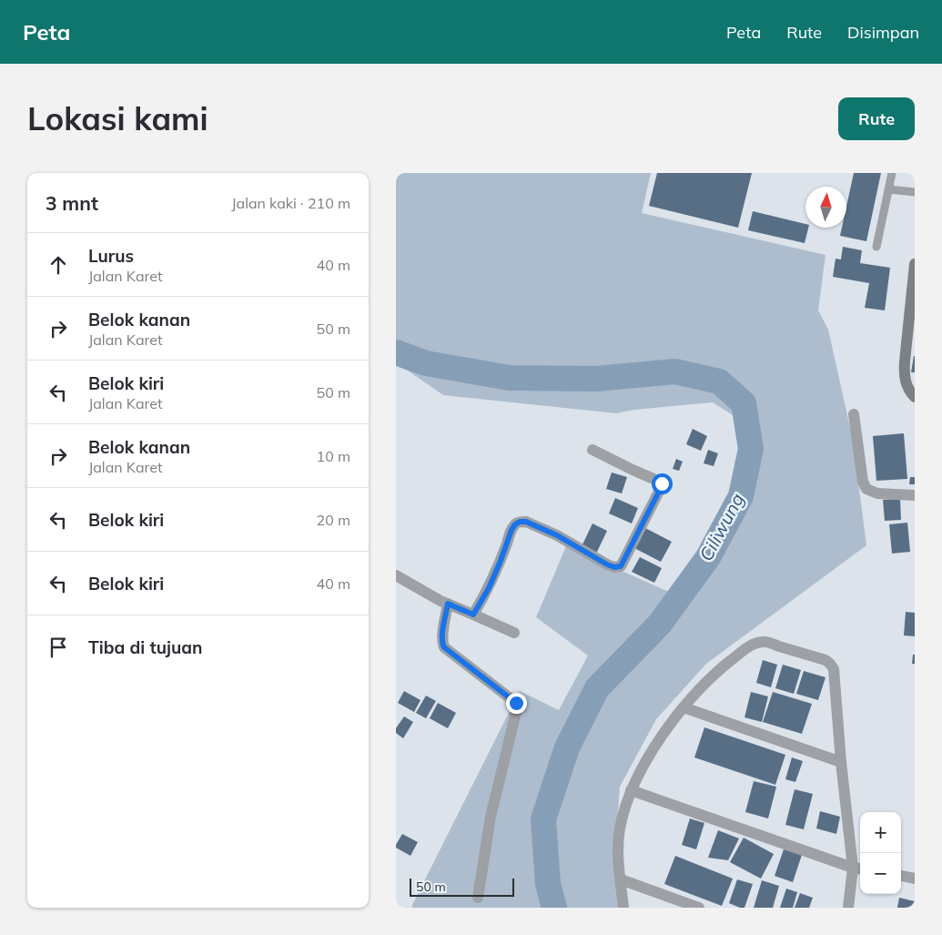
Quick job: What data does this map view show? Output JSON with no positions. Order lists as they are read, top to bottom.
{
  "water": ["Ciliwung"],
  "scale_bar": "50 m",
  "north": "top",
  "page": {
    "header": "Peta",
    "nav": ["Peta", "Rute", "Disimpan"],
    "buttons": "Rute",
    "title": "Lokasi kami",
    "heading": ["3 mnt", "Jalan kaki · 210 m"],
    "list": [
      ["Lurus", "Jalan Karet", "40 m"],
      ["Belok kanan", "Jalan Karet", "50 m"],
      ["Belok kiri", "Jalan Karet", "50 m"],
      ["Belok kanan", "Jalan Karet", "10 m"],
      ["Belok kiri", "20 m"],
      ["Belok kiri", "40 m"],
      "Tiba di tujuan"
    ],
    "map_buttons": ["+", "−"],
    "scale": "50 m"
  }
}
